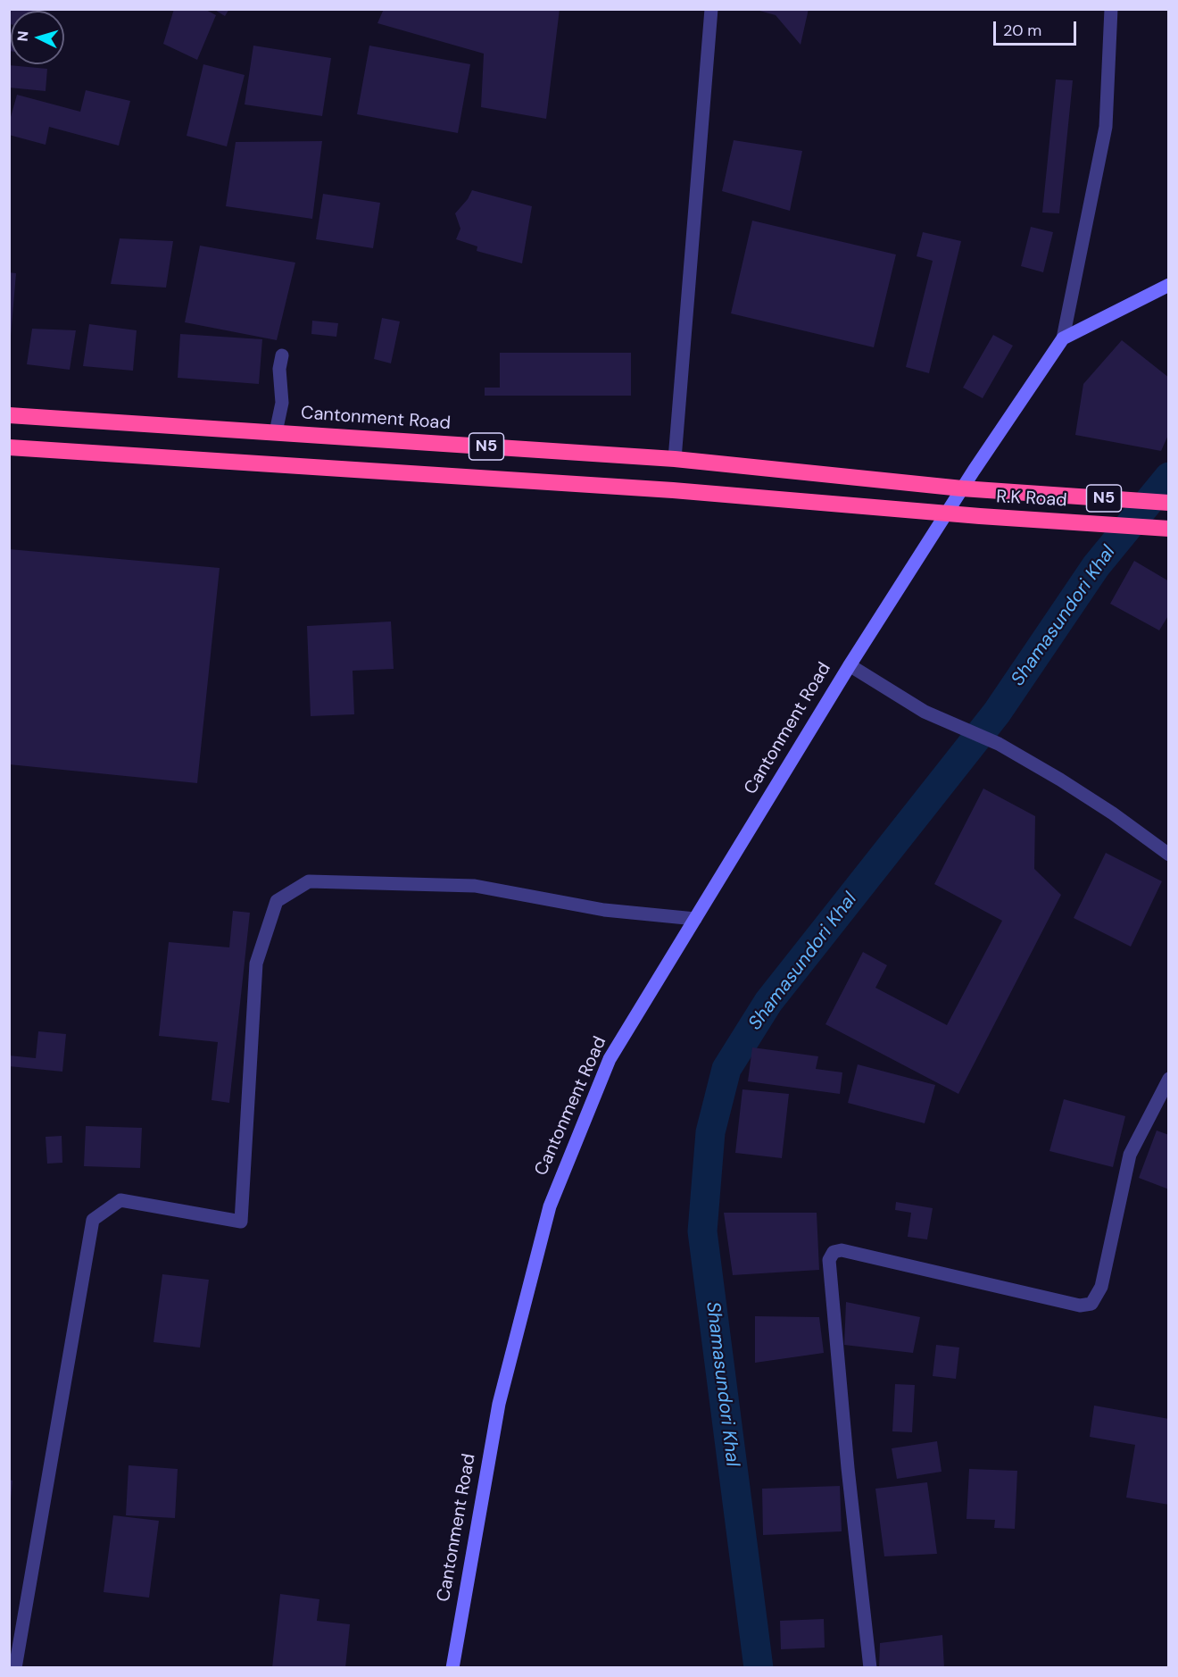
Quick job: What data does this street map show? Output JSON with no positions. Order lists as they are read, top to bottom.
{
  "streets": {
    "highway": ["Cantonment Road", "N5", "R.K Road"]
  },
  "crossings": [
    ["Cantonment Road", "N5"],
    ["Cantonment Road", "R.K Road"],
    ["N5", "R.K Road"]
  ],
  "water": ["Shamasundori Khal"],
  "scale_bar": "20 m",
  "north": "left"
}
